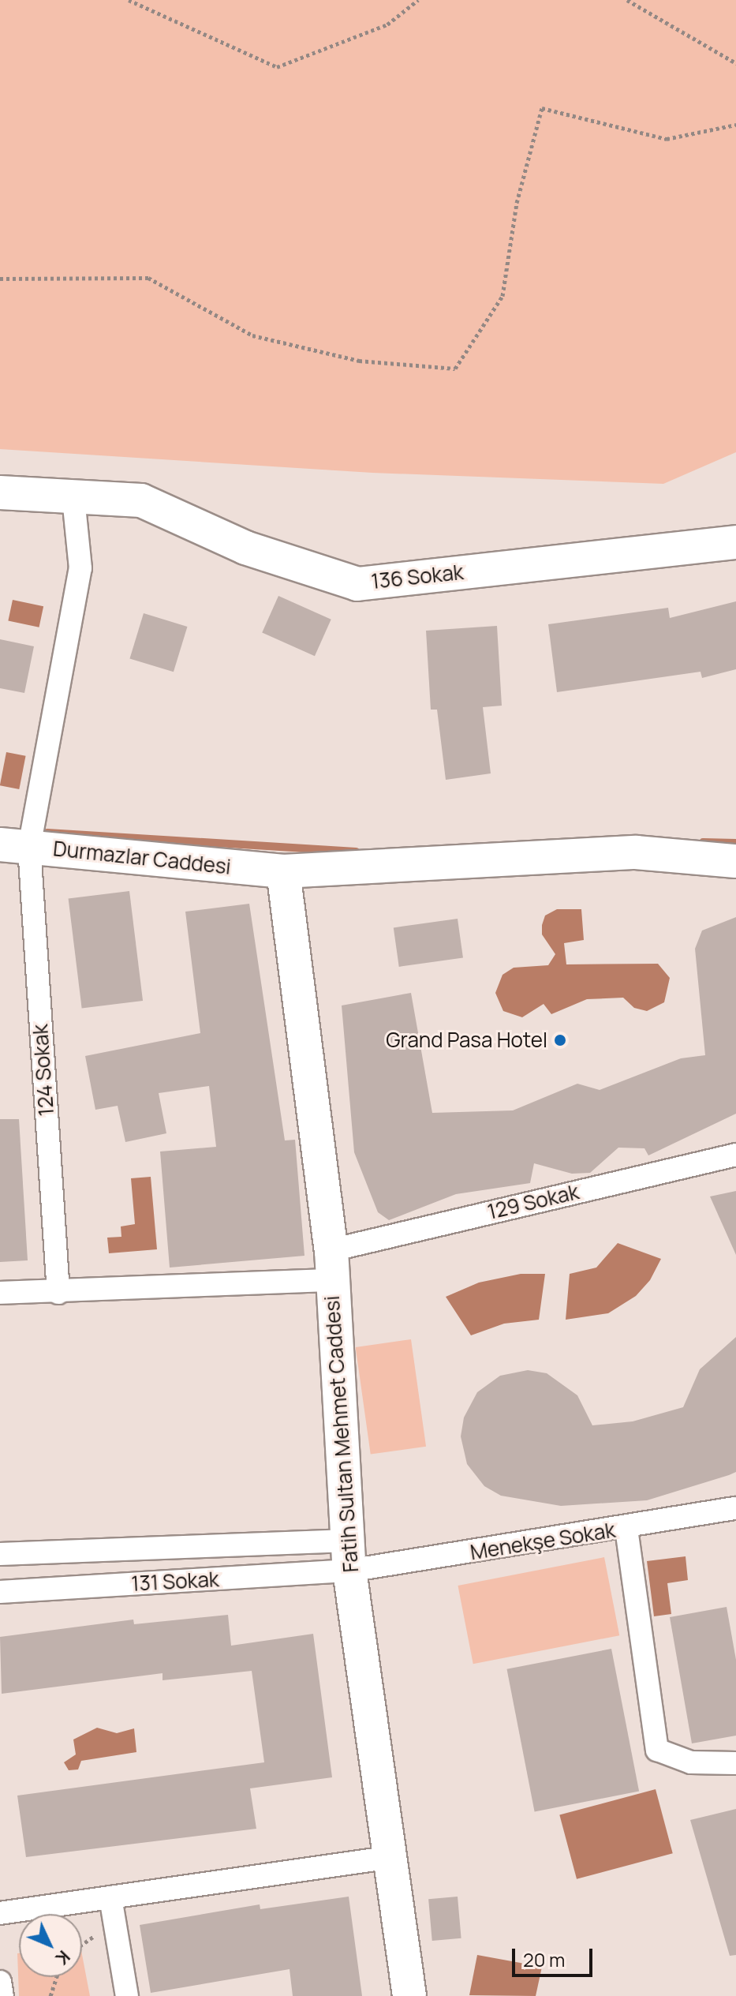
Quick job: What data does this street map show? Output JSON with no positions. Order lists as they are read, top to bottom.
{
  "streets": {
    "street": [
      "136 Sokak",
      "Durmazlar Caddesi",
      "124 Sokak",
      "129 Sokak",
      "Fatih Sultan Mehmet Caddesi",
      "Menekşe Sokak",
      "131 Sokak"
    ]
  },
  "crossings": [
    ["136 Sokak", "124 Sokak"],
    ["Durmazlar Caddesi", "124 Sokak"],
    ["Durmazlar Caddesi", "Fatih Sultan Mehmet Caddesi"],
    ["124 Sokak", "129 Sokak"],
    ["129 Sokak", "Fatih Sultan Mehmet Caddesi"],
    ["Fatih Sultan Mehmet Caddesi", "Menekşe Sokak"],
    ["Fatih Sultan Mehmet Caddesi", "131 Sokak"],
    ["Menekşe Sokak", "131 Sokak"]
  ],
  "places": ["Grand Pasa Hotel"],
  "scale_bar": "20 m",
  "north": "bottom right"
}
